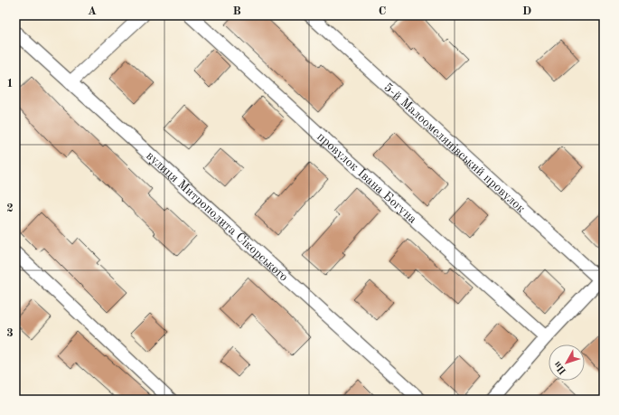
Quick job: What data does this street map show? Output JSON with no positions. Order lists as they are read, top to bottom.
{
  "streets": {
    "street": ["5-й Малоомелянівський провулок", "провулок Івана Богуна", "вулиця Митрополита Сікорського"]
  },
  "north": "bottom left",
  "grid": {
    "columns": [
      "A",
      "B",
      "C",
      "D"
    ],
    "rows": ["1", "2", "3"]
  }
}
